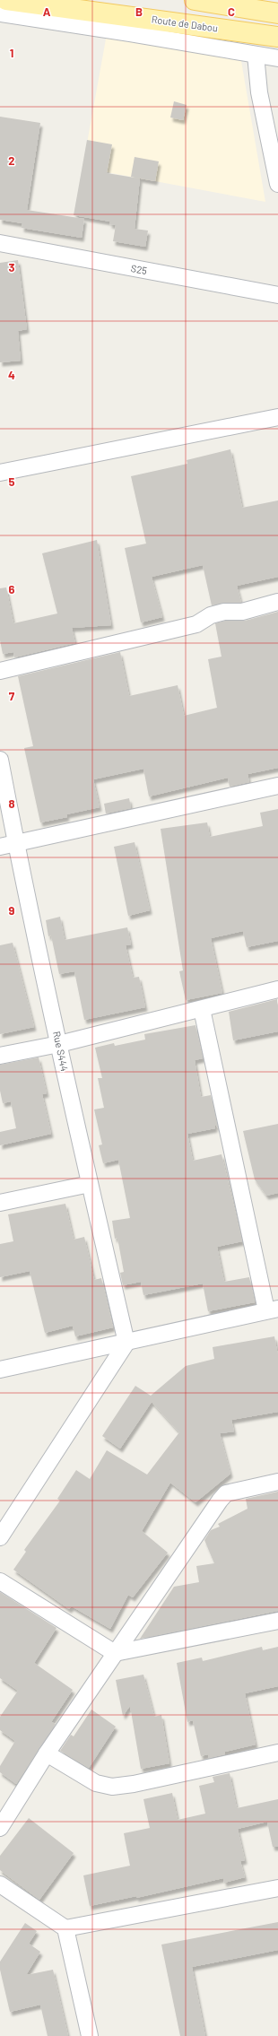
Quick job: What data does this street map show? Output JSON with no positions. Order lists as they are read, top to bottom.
{
  "streets": {
    "main road": ["Route de Dabou"],
    "street": ["S25", "Rue S444"]
  },
  "grid": {
    "columns": ["A", "B", "C"],
    "rows": [
      "1",
      "2",
      "3",
      "4",
      "5",
      "6",
      "7",
      "8",
      "9"
    ]
  }
}
